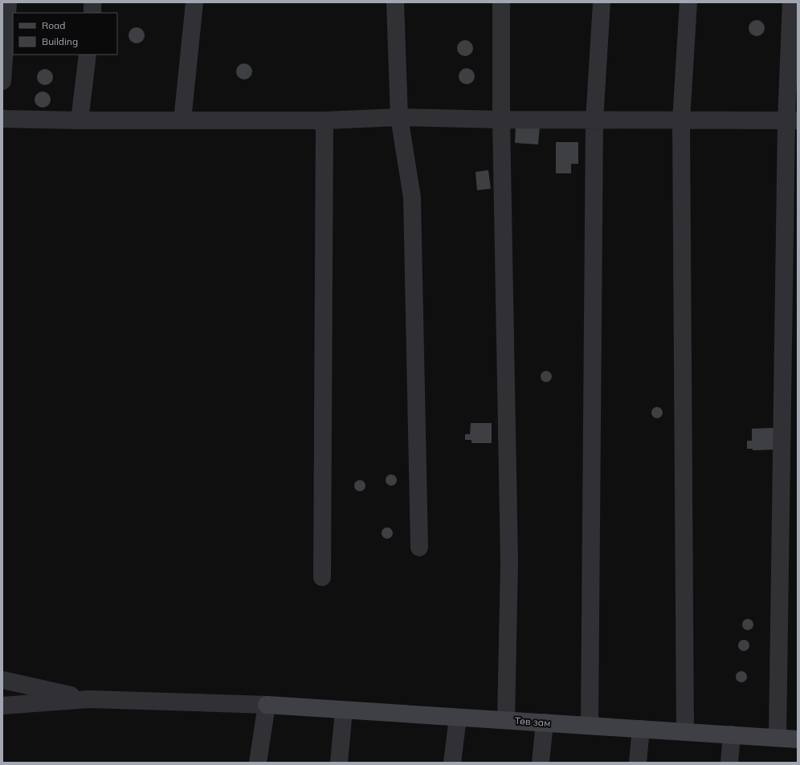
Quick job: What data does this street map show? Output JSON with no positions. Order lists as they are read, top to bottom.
{
  "streets": {
    "street": ["Төв зам"]
  },
  "legend": ["Road", "Building"]
}
